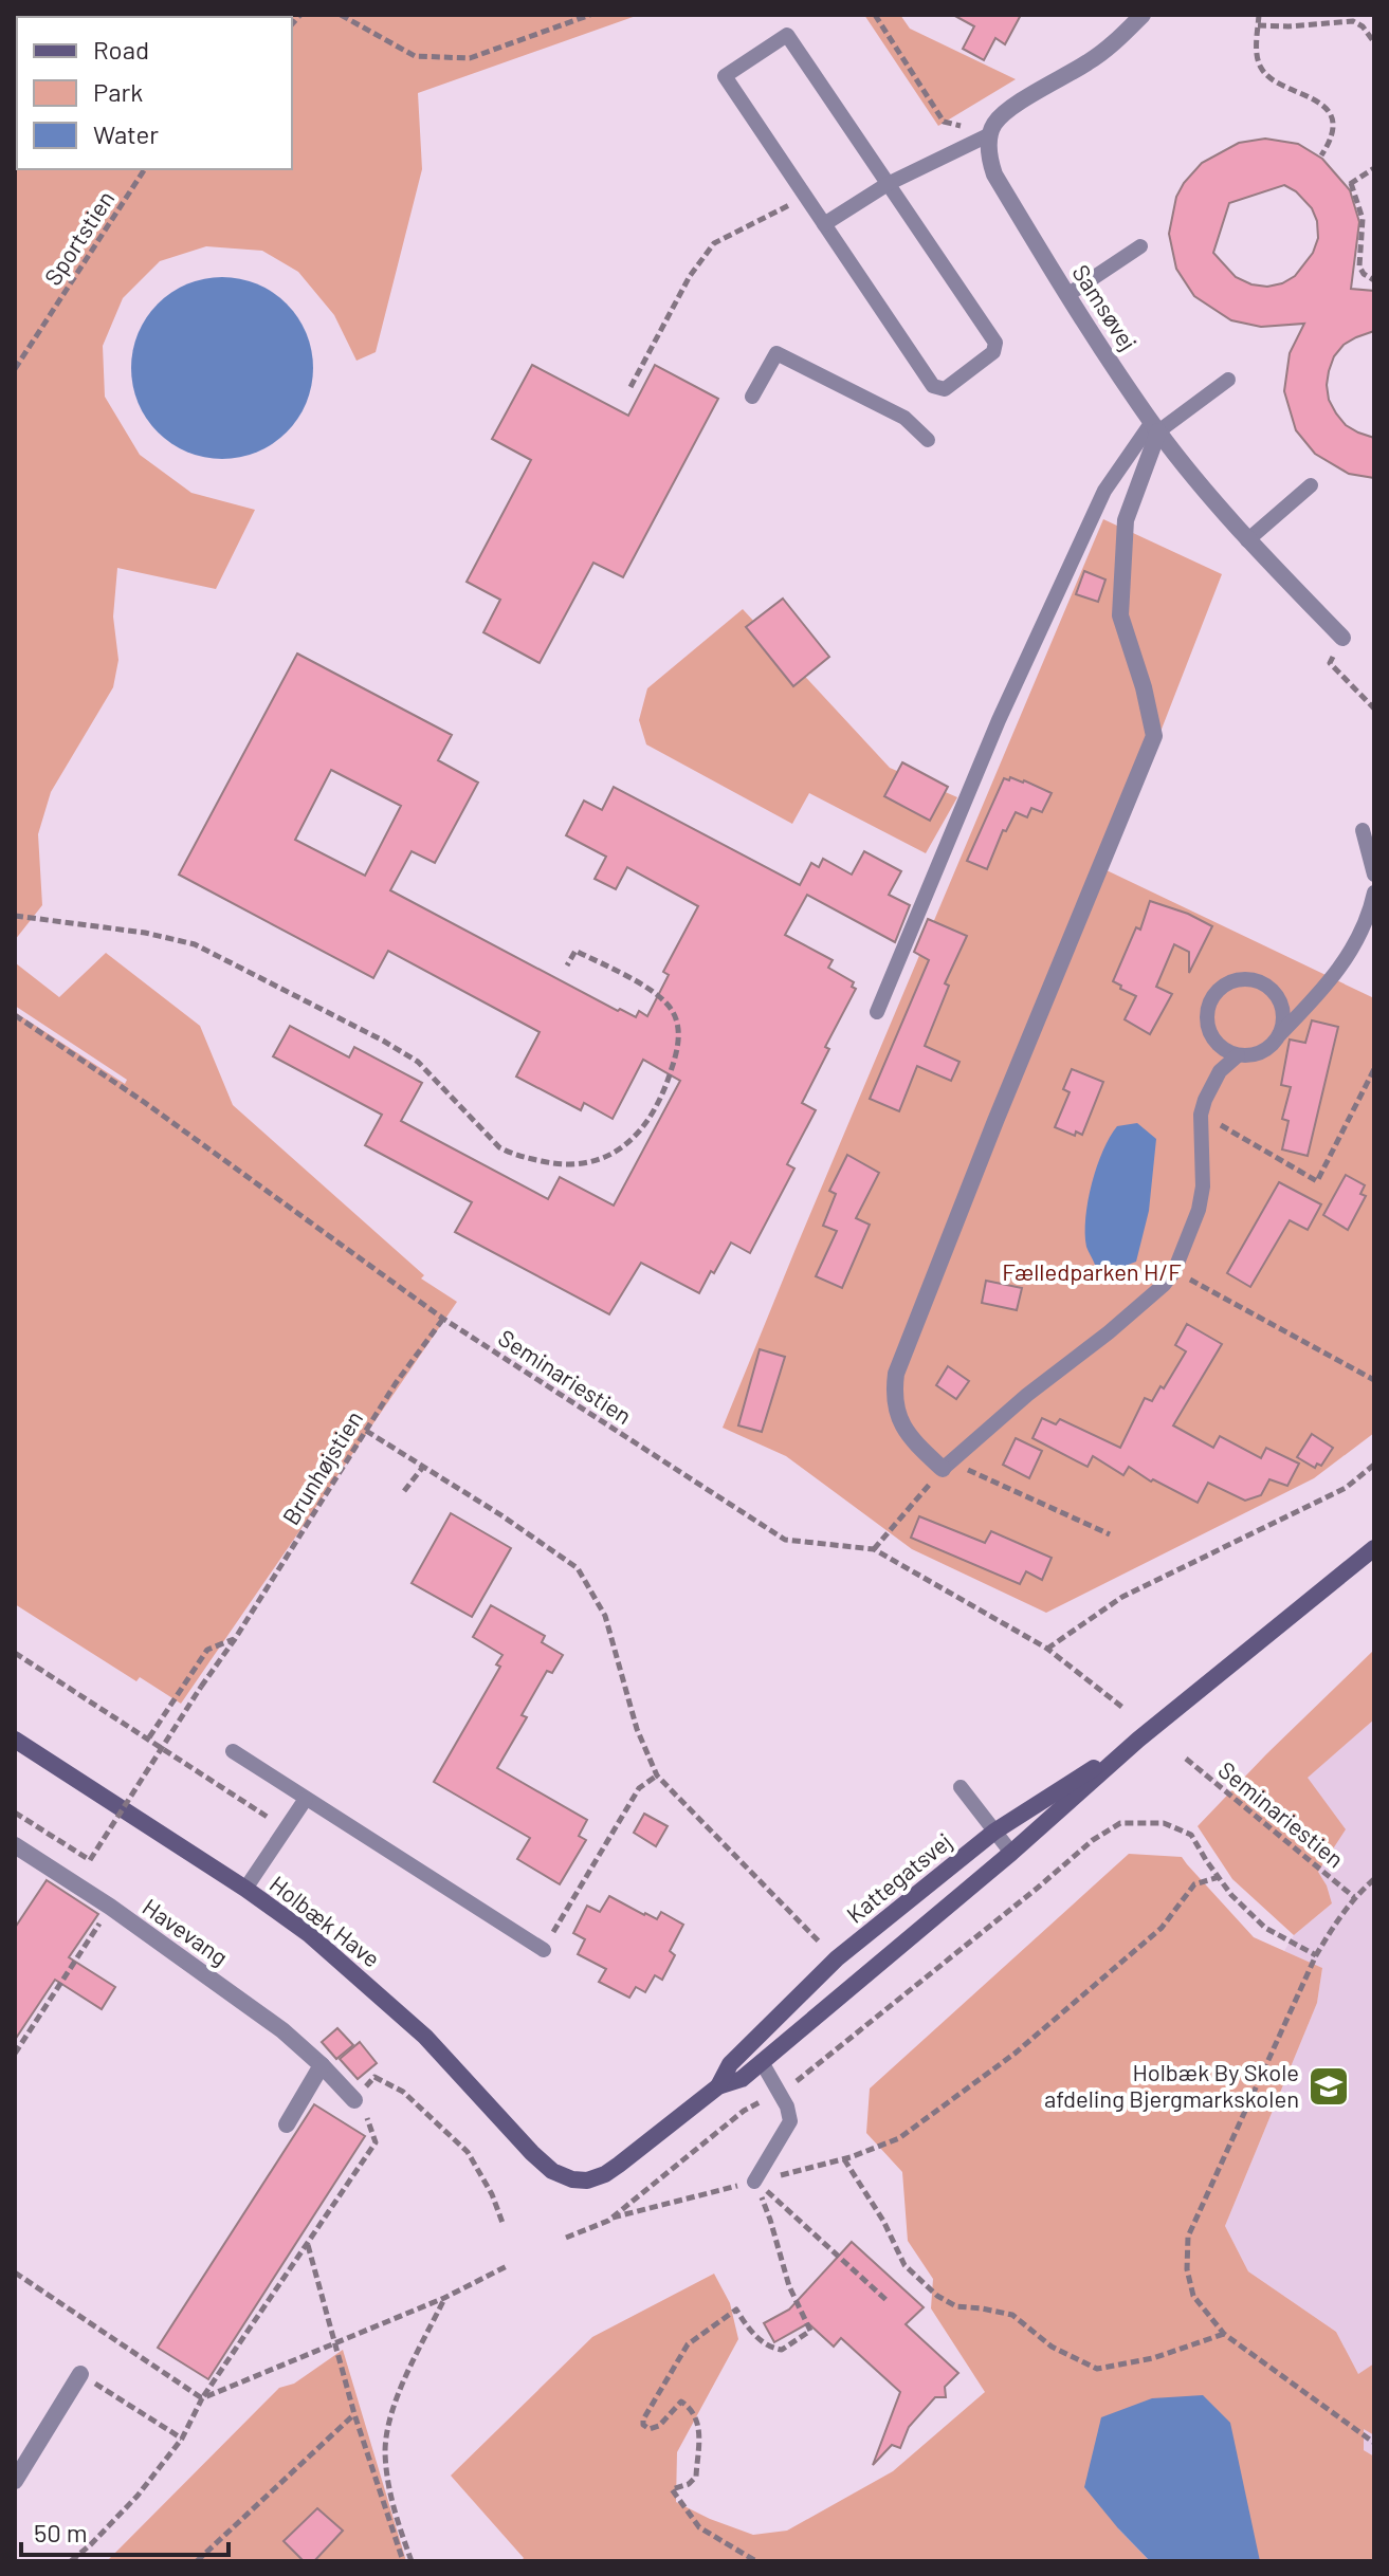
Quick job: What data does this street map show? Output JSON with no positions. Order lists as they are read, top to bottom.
{
  "streets": {
    "street": [
      "Samsøvej",
      "Kattegatsvej",
      "Holbæk Have",
      "Havevang"
    ],
    "path": ["Sportstien", "Seminariestien", "Brunhøjstien"]
  },
  "crossings": [
    ["Seminariestien", "Brunhøjstien"],
    ["Kattegatsvej", "Holbæk Have"]
  ],
  "parks": ["Fælledparken H/F"],
  "places": {
    "school or university": ["Holbæk By Skole afdeling Bjergmarkskolen"]
  },
  "legend": ["Road", "Park", "Water"],
  "scale_bar": "50 m"
}
